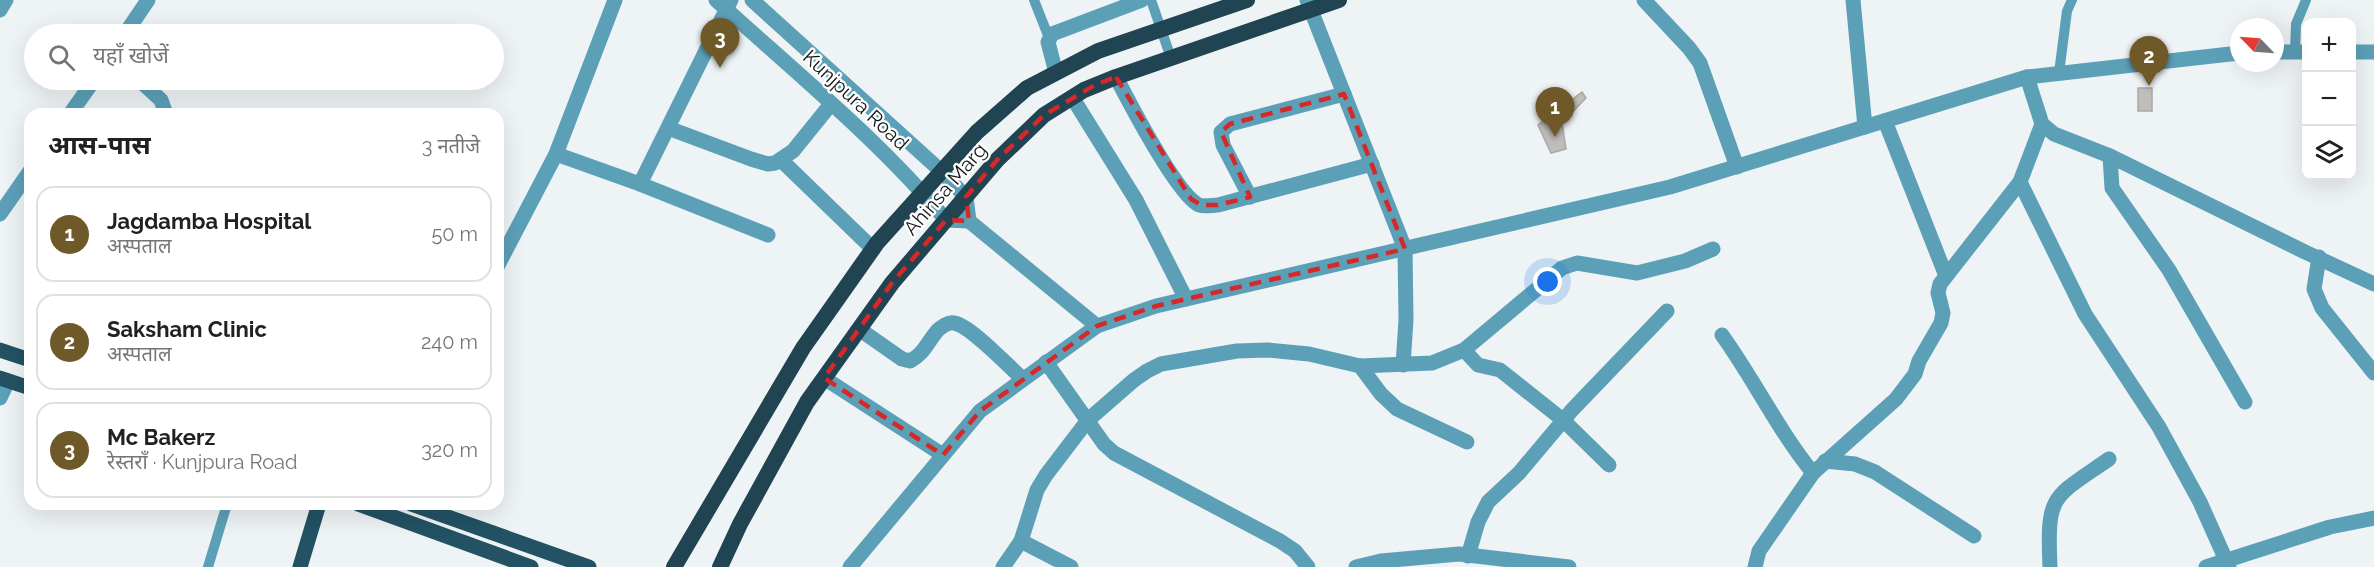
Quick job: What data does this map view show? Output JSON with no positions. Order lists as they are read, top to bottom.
{
  "streets": {
    "highway": ["Ahinsa Marg"],
    "street": ["Kunjpura Road"]
  },
  "crossings": [
    ["Kunjpura Road", "Ahinsa Marg"]
  ],
  "north": "top left",
  "page": {
    "map_buttons": ["+", "−"],
    "pins": ["3", "2", "1"],
    "search": "यहाँ खोजें",
    "heading": ["आस-पास", "3 नतीजे"],
    "list": [
      {
        "mark": "1",
        "name": "Jagdamba Hospital",
        "note": "अस्पताल",
        "value": "50 m"
      },
      {
        "mark": "2",
        "name": "Saksham Clinic",
        "note": "अस्पताल",
        "value": "240 m"
      },
      {
        "mark": "3",
        "name": "Mc Bakerz",
        "note": "रेस्तराँ · Kunjpura Road",
        "value": "320 m"
      }
    ]
  }
}
